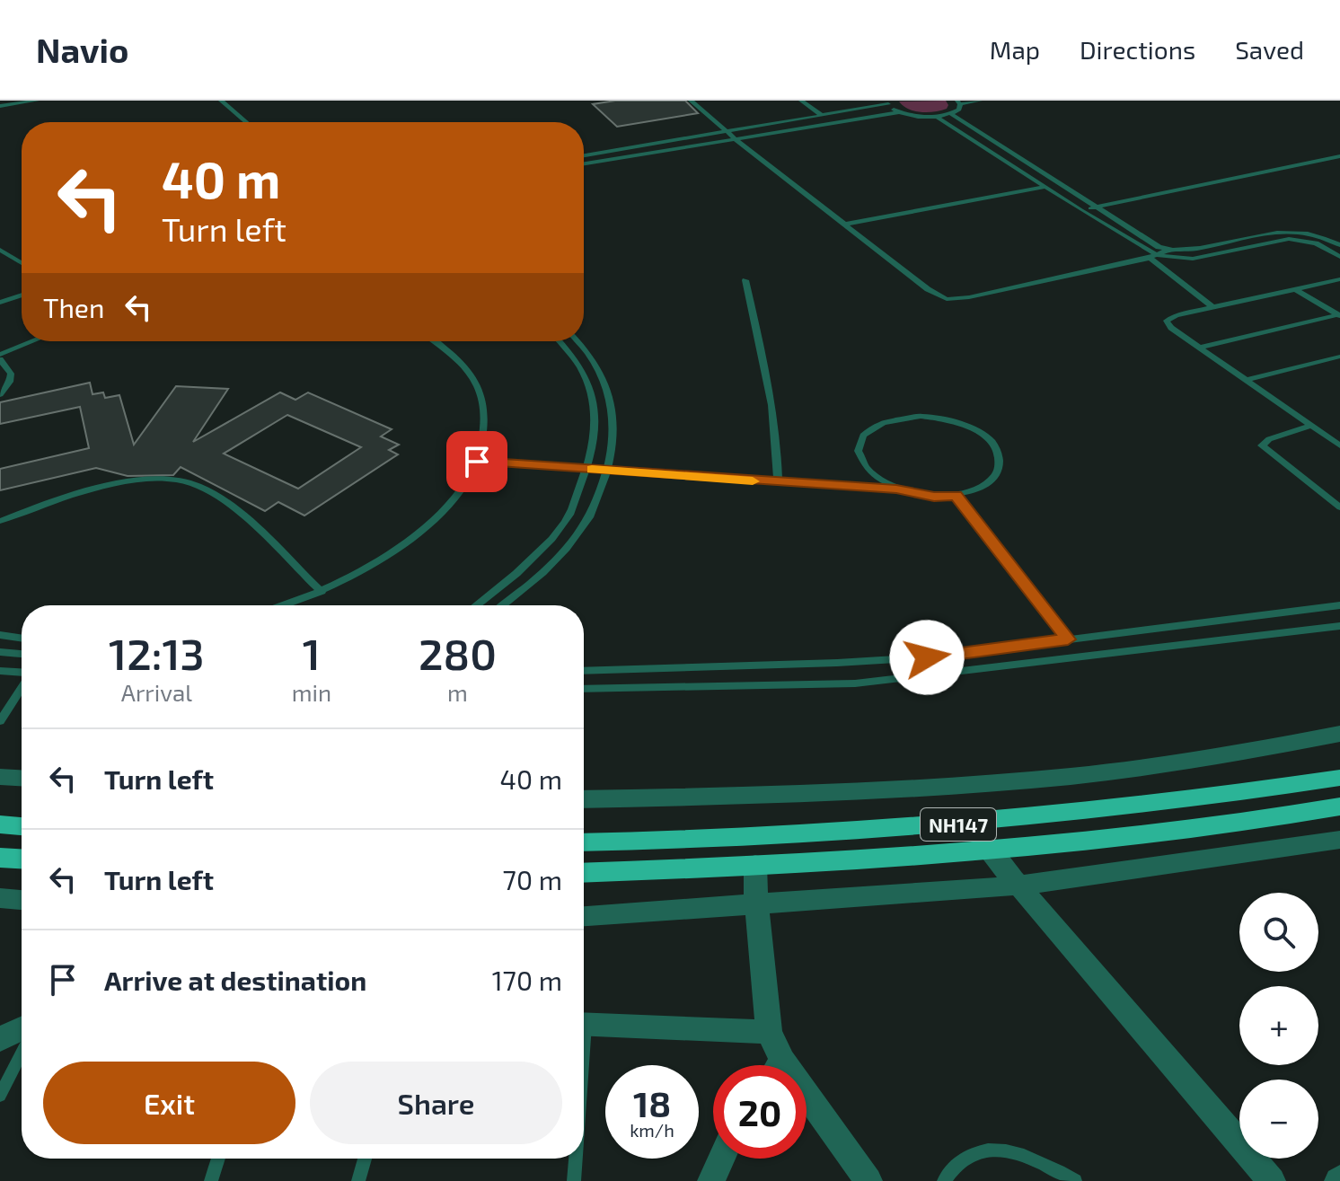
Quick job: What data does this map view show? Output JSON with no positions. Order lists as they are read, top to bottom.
{
  "streets": {
    "highway": ["NH147"]
  },
  "page": {
    "header": "Navio",
    "nav": ["Map", "Directions", "Saved"],
    "turn": ["40 m", "Turn left"],
    "then": "Then",
    "eta": [
      "12:13",
      "Arrival",
      "1",
      "min",
      "280",
      "m"
    ],
    "list": [
      {
        "name": "Turn left",
        "value": "40 m"
      },
      {
        "name": "Turn left",
        "value": "70 m"
      },
      {
        "name": "Arrive at destination",
        "value": "170 m"
      }
    ],
    "map_buttons": ["+", "−"],
    "buttons": ["Exit", "Share"],
    "speed": "18 km/h",
    "limit": "20"
  }
}
